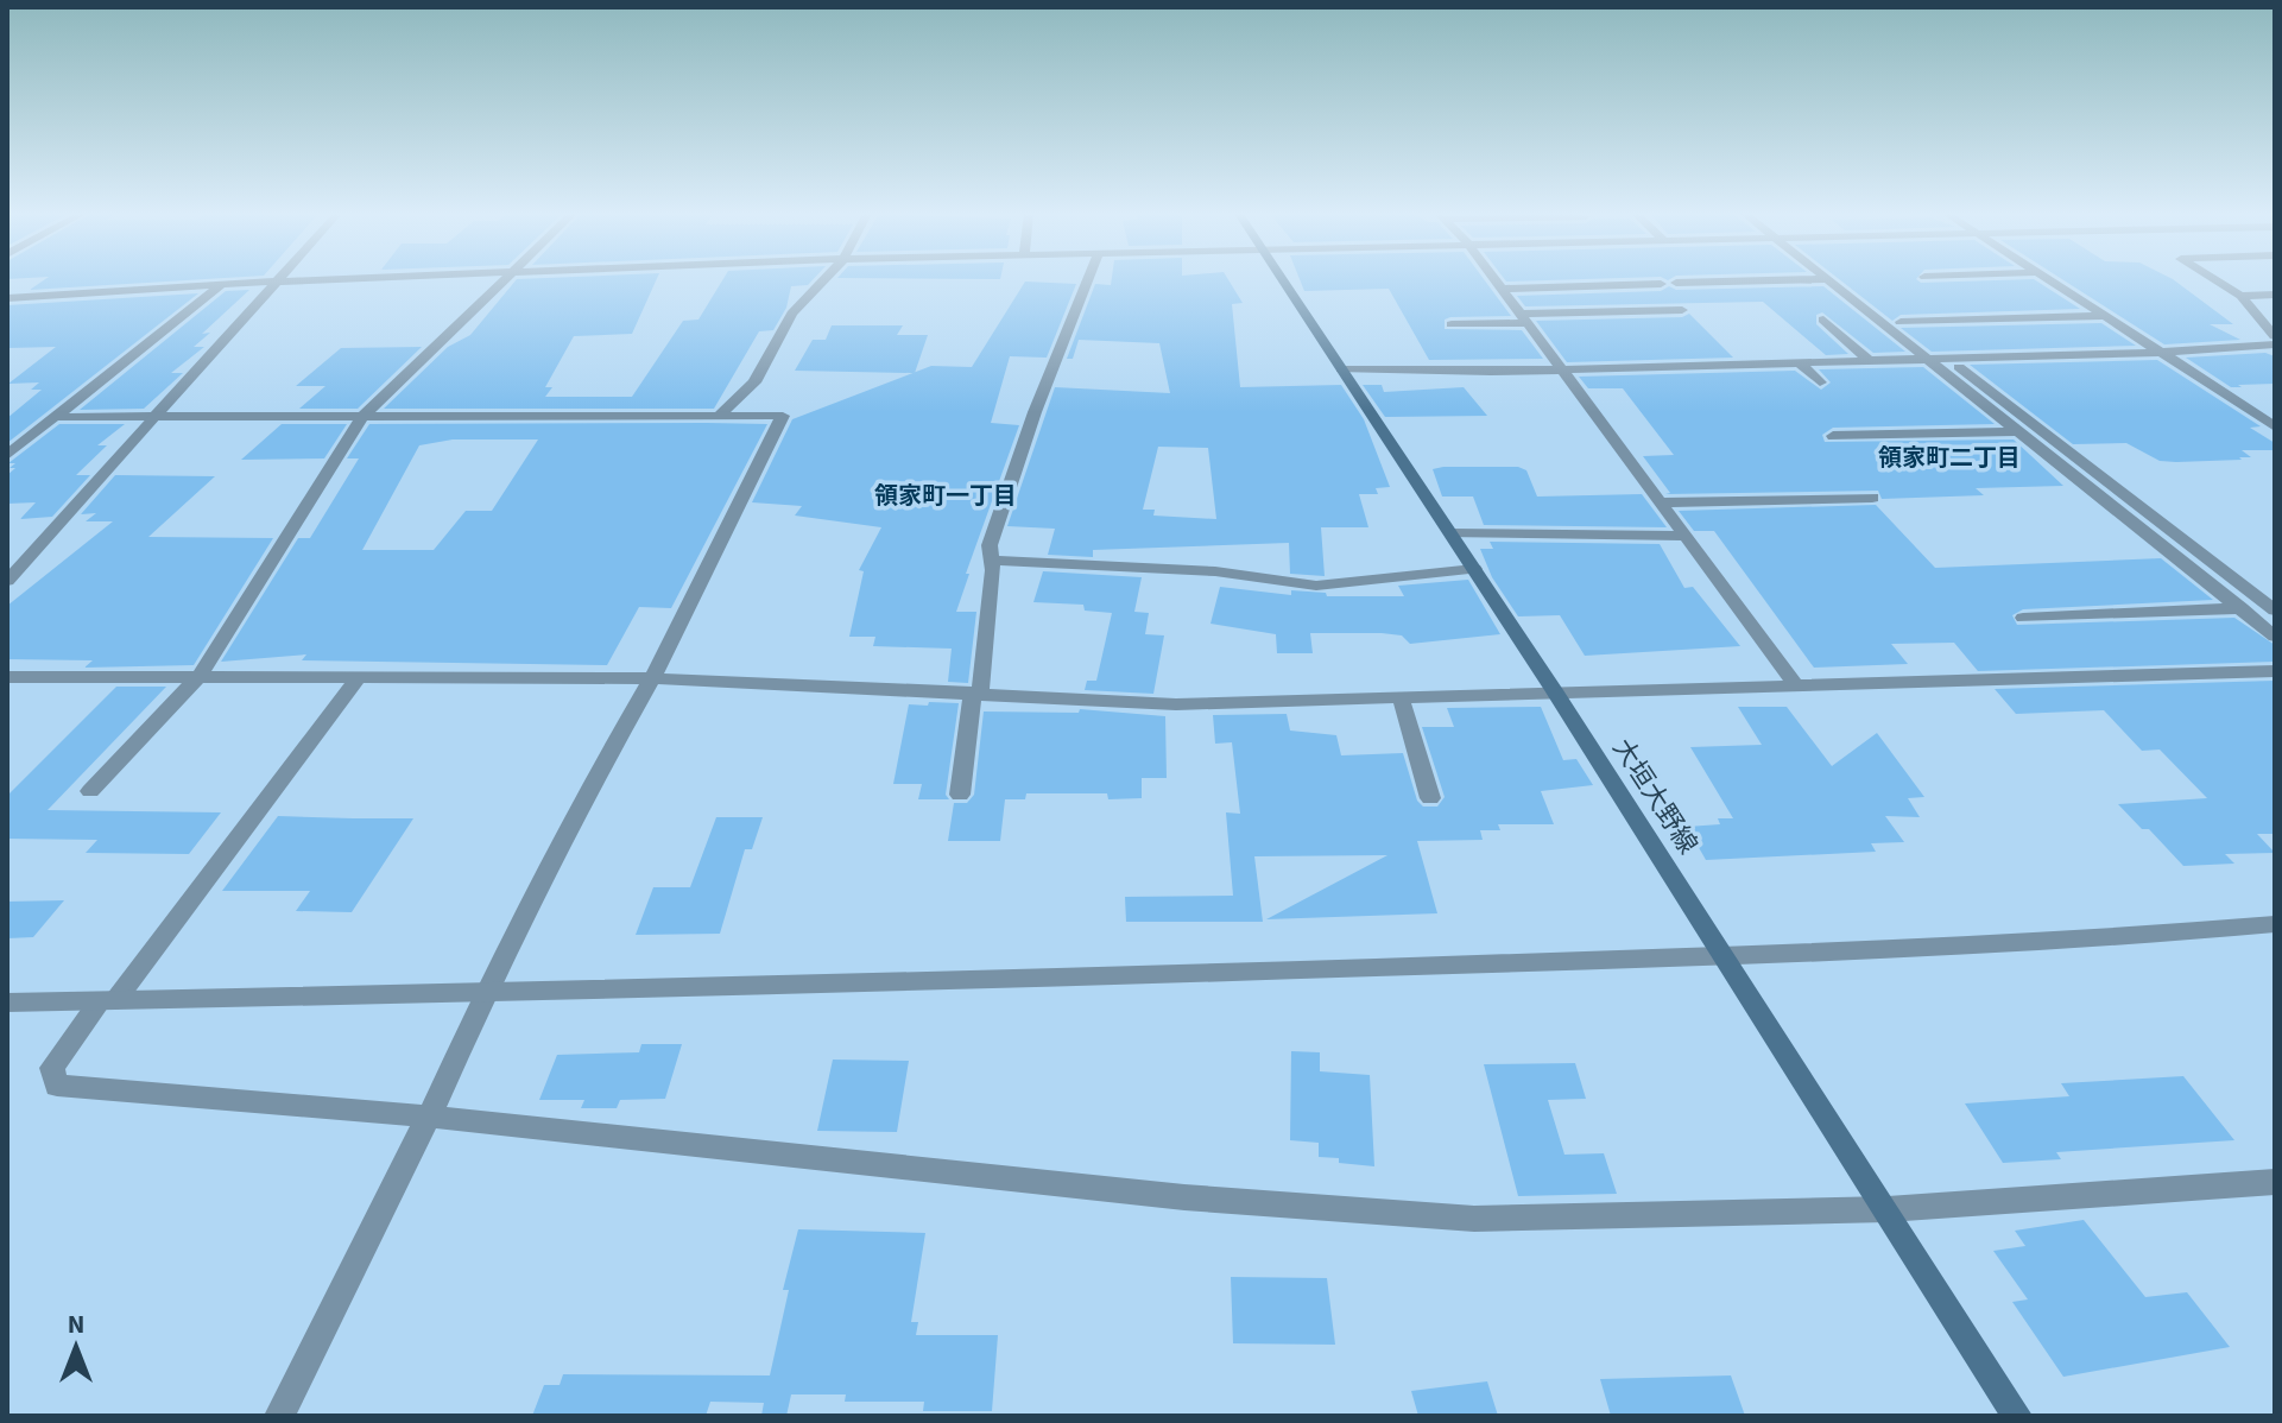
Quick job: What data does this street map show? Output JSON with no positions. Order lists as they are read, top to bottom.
{
  "streets": {
    "main road": ["大垣大野線"]
  },
  "districts": ["領家町二丁目", "領家町一丁目"],
  "north": "top"
}
